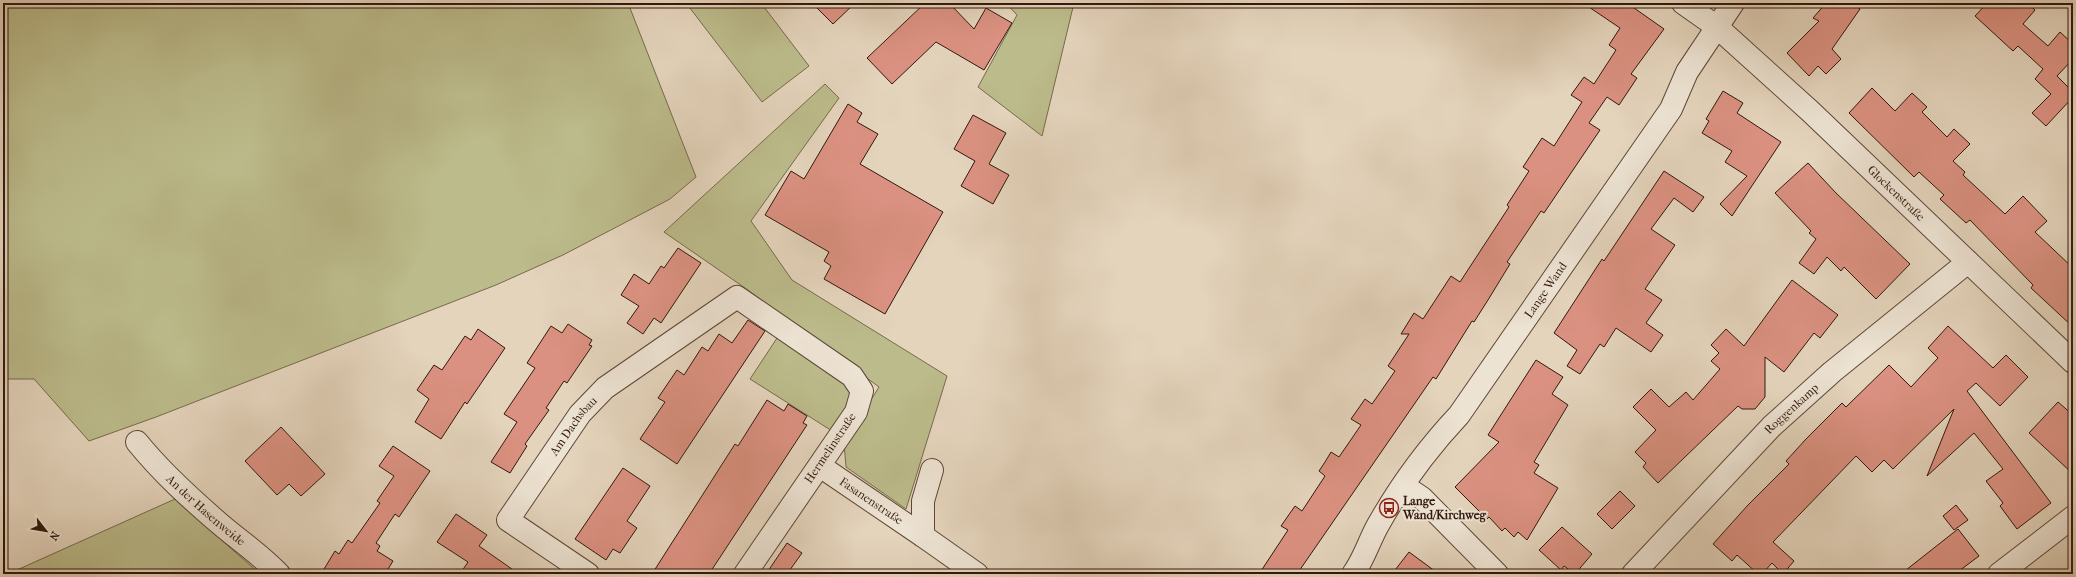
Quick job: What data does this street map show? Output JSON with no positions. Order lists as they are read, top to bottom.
{
  "streets": {
    "street": [
      "Glockenstraße",
      "Lange Wand",
      "Roggenkamp",
      "Am Dachsbau",
      "Hermelinstraße",
      "Fasanenstraße",
      "An der Hasenweide"
    ]
  },
  "crossings": [
    ["Glockenstraße", "Lange Wand"],
    ["Glockenstraße", "Roggenkamp"],
    ["Am Dachsbau", "Hermelinstraße"],
    ["Hermelinstraße", "Fasanenstraße"]
  ],
  "places": {
    "bus stop": ["Lange Wand/Kirchweg"]
  },
  "north": "bottom right"
}
